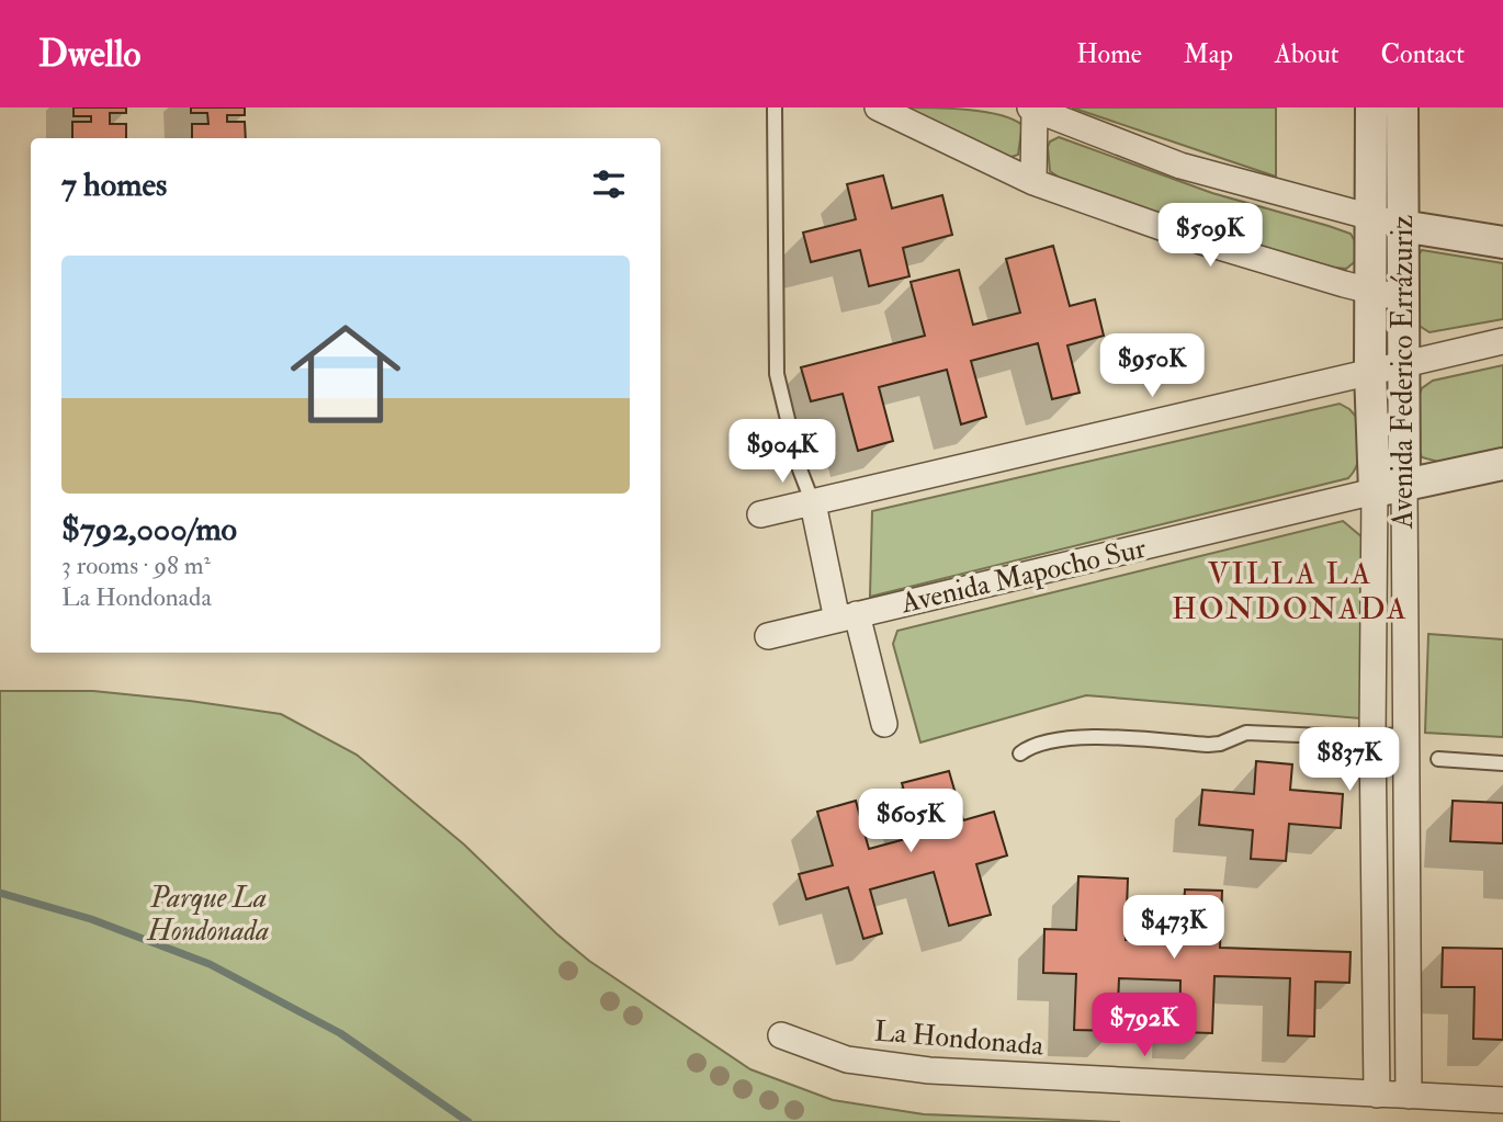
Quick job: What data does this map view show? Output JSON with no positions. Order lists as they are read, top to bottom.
{
  "streets": {
    "street": ["Avenida Federico Errázuriz", "Avenida Mapocho Sur", "La Hondonada"]
  },
  "crossings": [
    ["Avenida Federico Errázuriz", "Avenida Mapocho Sur"],
    ["Avenida Federico Errázuriz", "La Hondonada"]
  ],
  "districts": ["VILLA LA HONDONADA"],
  "parks": ["Parque La Hondonada"],
  "page": {
    "header": "Dwello",
    "nav": [
      "Home",
      "Map",
      "About",
      "Contact"
    ],
    "heading": "7 homes",
    "price": [
      "$509K",
      "$950K",
      "$904K",
      "$837K",
      "$605K",
      "$473K",
      "$792K"
    ],
    "list": [
      {
        "name": "$792,000/mo",
        "note": "3 rooms · 98 m² · La Hondonada"
      }
    ]
  }
}
